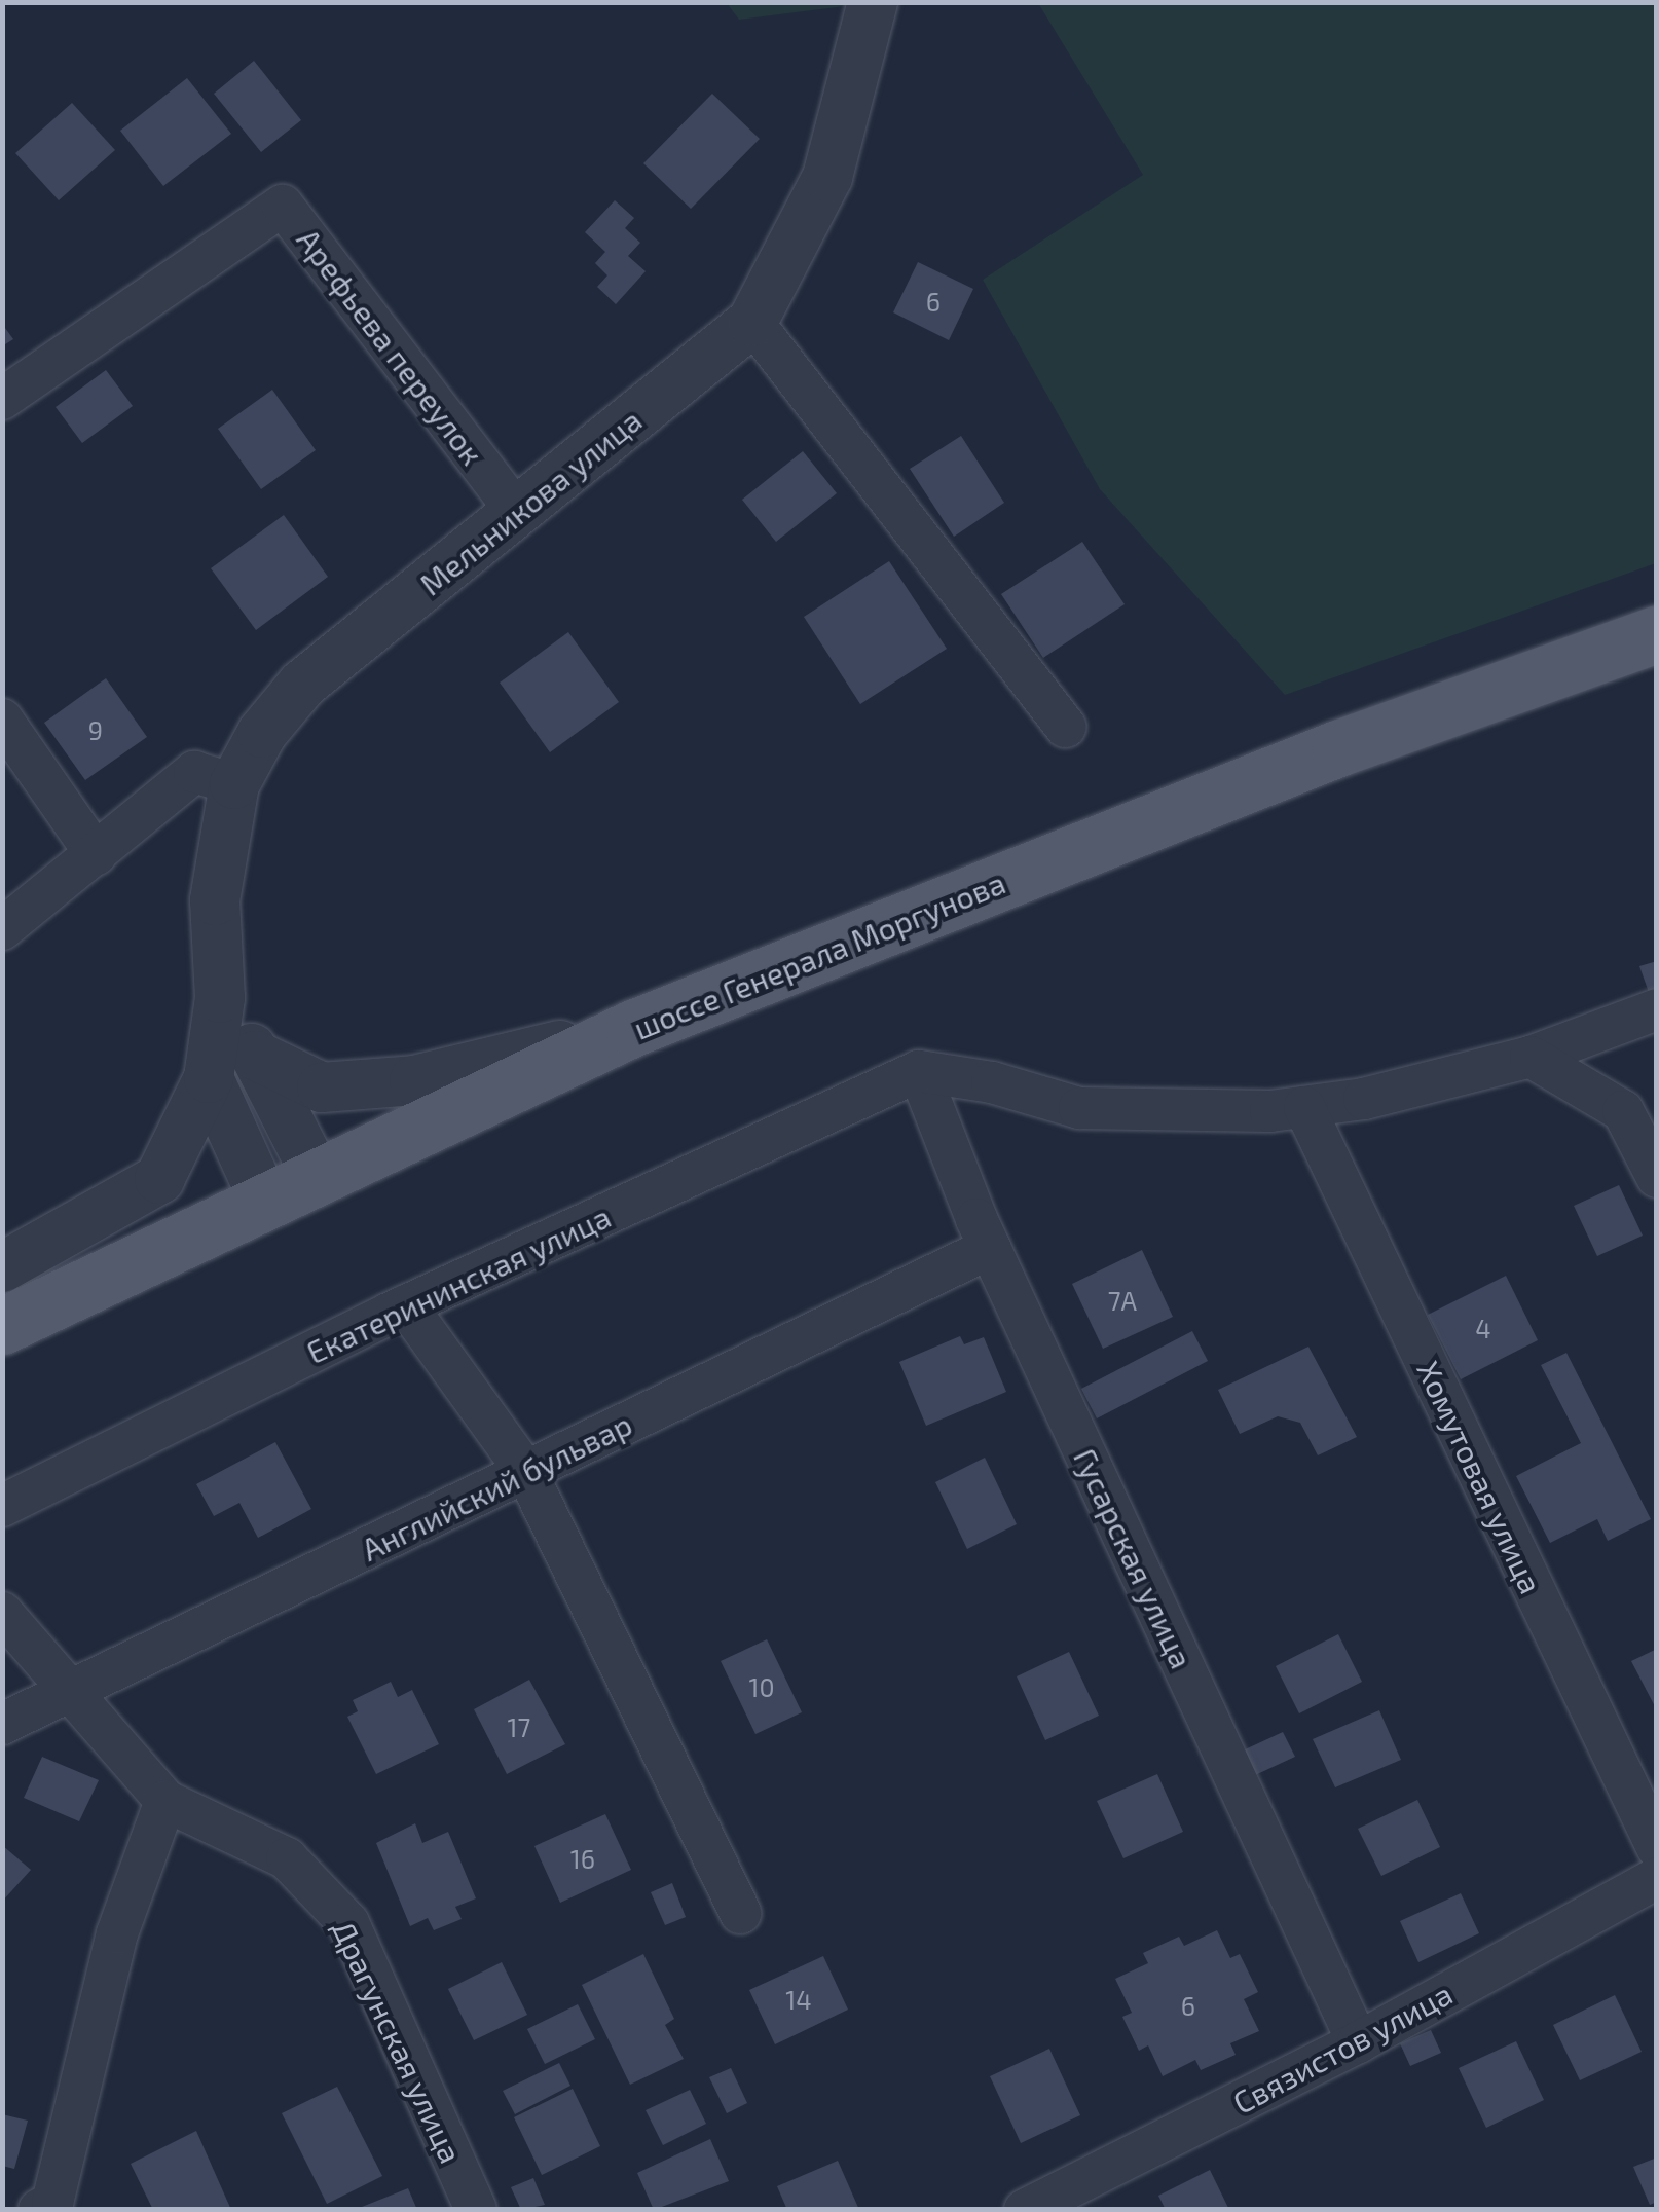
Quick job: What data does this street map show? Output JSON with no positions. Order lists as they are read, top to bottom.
{
  "streets": {
    "main road": ["шоссе Генерала Моргунова"],
    "street": [
      "Арефьева переулок",
      "Мельникова улица",
      "Екатерининская улица",
      "Хомутовая улица",
      "Английский бульвар",
      "Гусарская улица",
      "Драгунская улица",
      "Связистов улица"
    ]
  },
  "crossings": [
    ["Арефьева переулок", "Мельникова улица"],
    ["Екатерининская улица", "Гусарская улица"],
    ["Английский бульвар", "Гусарская улица"],
    ["Английский бульвар", "Драгунская улица"],
    ["Гусарская улица", "Связистов улица"]
  ],
  "house_numbers": [
    "6",
    "9",
    "7А",
    "4",
    "10",
    "17",
    "16",
    "14",
    "6"
  ]
}
